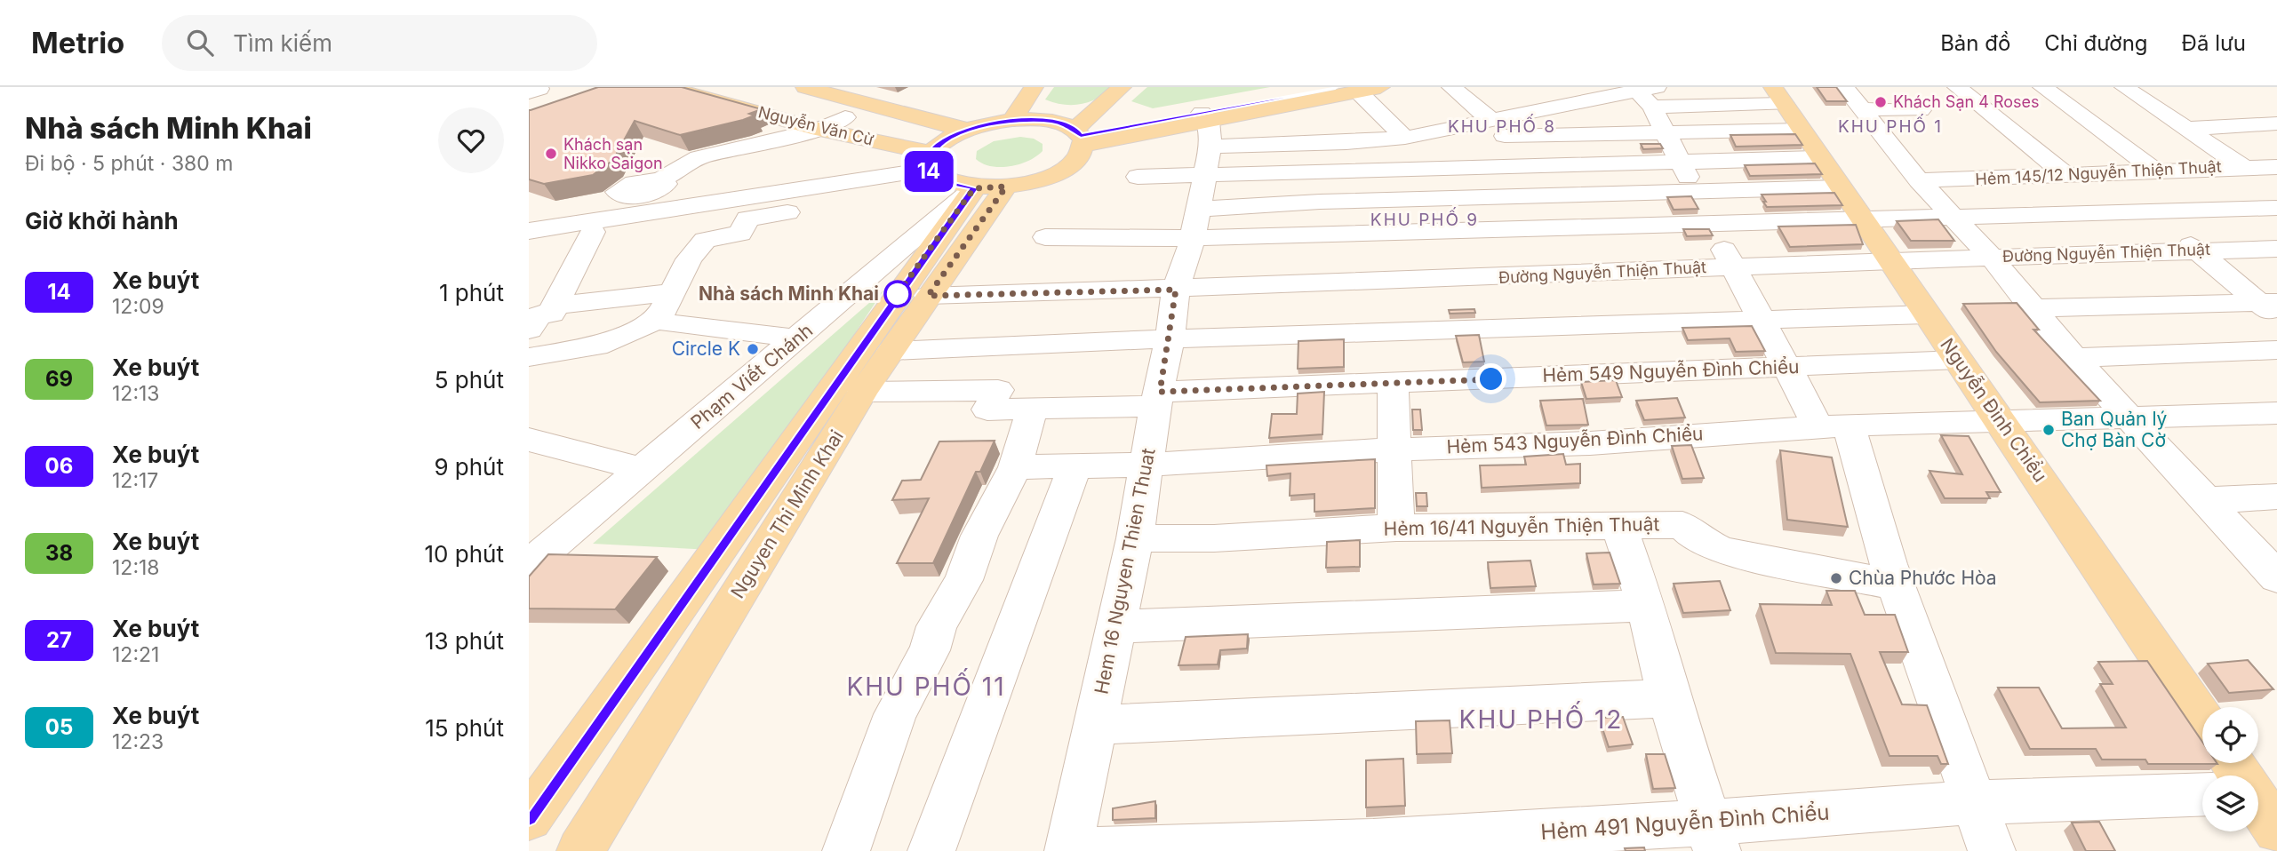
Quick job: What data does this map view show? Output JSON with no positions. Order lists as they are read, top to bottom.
{
  "streets": {
    "main road": ["Nguyễn Văn Cừ", "Nguyễn Đình Chiểu", "Nguyen Thi Minh Khai"],
    "street": [
      "Hẻm 145/12 Nguyễn Thiện Thuật",
      "Đường Nguyễn Thiện Thuật",
      "Hẻm 549 Nguyễn Ðình Chiểu",
      "Phạm Viết Chánh",
      "Hẻm 543 Nguyễn Ðình Chiểu",
      "Hẻm 16/41 Nguyễn Thiện Thuật",
      "Hem 16 Nguyen Thien Thuat",
      "Hẻm 491 Nguyễn Ðình Chiểu"
    ]
  },
  "crossings": [
    ["Đường Nguyễn Thiện Thuật", "Nguyễn Đình Chiểu"],
    ["Đường Nguyễn Thiện Thuật", "Nguyen Thi Minh Khai"],
    ["Đường Nguyễn Thiện Thuật", "Hem 16 Nguyen Thien Thuat"],
    ["Hẻm 549 Nguyễn Ðình Chiểu", "Nguyễn Đình Chiểu"],
    ["Hẻm 549 Nguyễn Ðình Chiểu", "Nguyen Thi Minh Khai"],
    ["Hẻm 549 Nguyễn Ðình Chiểu", "Hem 16 Nguyen Thien Thuat"],
    ["Phạm Viết Chánh", "Nguyen Thi Minh Khai"],
    ["Nguyễn Đình Chiểu", "Hẻm 543 Nguyễn Ðình Chiểu"],
    ["Hẻm 543 Nguyễn Ðình Chiểu", "Hem 16 Nguyen Thien Thuat"],
    ["Hẻm 16/41 Nguyễn Thiện Thuật", "Hem 16 Nguyen Thien Thuat"]
  ],
  "districts": [
    "KHU PHỐ 8",
    "KHU PHỐ 1",
    "KHU PHỐ 9",
    "KHU PHỐ 11",
    "KHU PHỐ 12"
  ],
  "places": [
    "Khách Sạn 4 Roses",
    "Khách sạn Nikko Saigon",
    "Nhà sách Minh Khai",
    "Circle K",
    "Ban Quản lý Chợ Bàn Cờ",
    "Chùa Phước Hòa"
  ],
  "lines": ["bus line 14"],
  "page": {
    "header": "Metrio",
    "search": "Tìm kiếm",
    "nav": ["Bản đồ", "Chỉ đường", "Đã lưu"],
    "heading": [
      ["Nhà sách Minh Khai", "Đi bộ · 5 phút · 380 m"],
      "Giờ khởi hành"
    ],
    "on_map": "14",
    "list": [
      {
        "mark": "14",
        "name": "Xe buýt",
        "note": "12:09",
        "value": "1 phút"
      },
      {
        "mark": "69",
        "name": "Xe buýt",
        "note": "12:13",
        "value": "5 phút"
      },
      {
        "mark": "06",
        "name": "Xe buýt",
        "note": "12:17",
        "value": "9 phút"
      },
      {
        "mark": "38",
        "name": "Xe buýt",
        "note": "12:18",
        "value": "10 phút"
      },
      {
        "mark": "27",
        "name": "Xe buýt",
        "note": "12:21",
        "value": "13 phút"
      },
      {
        "mark": "05",
        "name": "Xe buýt",
        "note": "12:23",
        "value": "15 phút"
      }
    ]
  }
}
